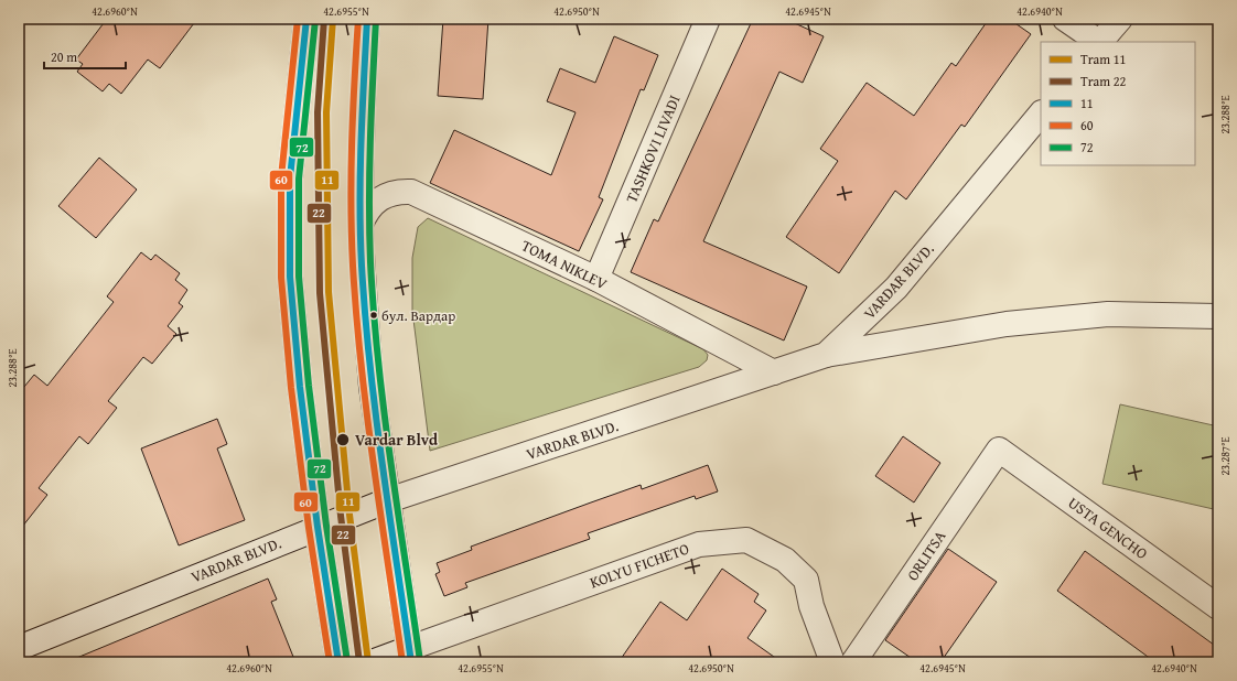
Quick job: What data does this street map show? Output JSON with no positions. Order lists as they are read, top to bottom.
{
  "streets": {
    "street": [
      "TASHKOVI LIVADI",
      "TOMA NIKLEV",
      "VARDAR BLVD.",
      "USTA GENCHO",
      "ORLITSA",
      "KOLYU FICHETO"
    ]
  },
  "crossings": [
    ["TASHKOVI LIVADI", "TOMA NIKLEV"],
    ["TOMA NIKLEV", "VARDAR BLVD."],
    ["USTA GENCHO", "ORLITSA"]
  ],
  "places": ["бул. Вардар", "Vardar Blvd"],
  "lines": [
    "tram line 11",
    "tram line 22",
    "transit line 11",
    "transit line 60",
    "transit line 72"
  ],
  "legend": [
    "Tram 11",
    "Tram 22",
    "11",
    "60",
    "72"
  ],
  "scale_bar": "20 m",
  "coordinates": [
    "42.6960°N",
    "42.6955°N",
    "42.6950°N",
    "42.6945°N",
    "42.6940°N",
    "23.288°E",
    "23.287°E"
  ]
}
